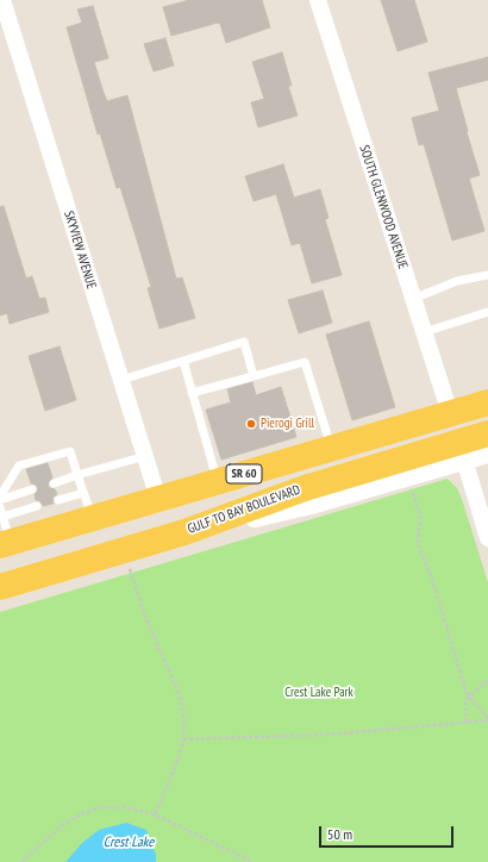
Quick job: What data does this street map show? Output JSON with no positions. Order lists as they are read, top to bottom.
{
  "streets": {
    "main road": ["SR 60", "GULF TO BAY BOULEVARD"],
    "street": ["SOUTH GLENWOOD AVENUE", "SKYVIEW AVENUE"]
  },
  "crossings": [
    ["SOUTH GLENWOOD AVENUE", "SR 60"],
    ["SKYVIEW AVENUE", "SR 60"]
  ],
  "water": ["Crest Lake"],
  "parks": ["Crest Lake Park"],
  "places": ["Pierogi Grill"],
  "scale_bar": "50 m"
}
